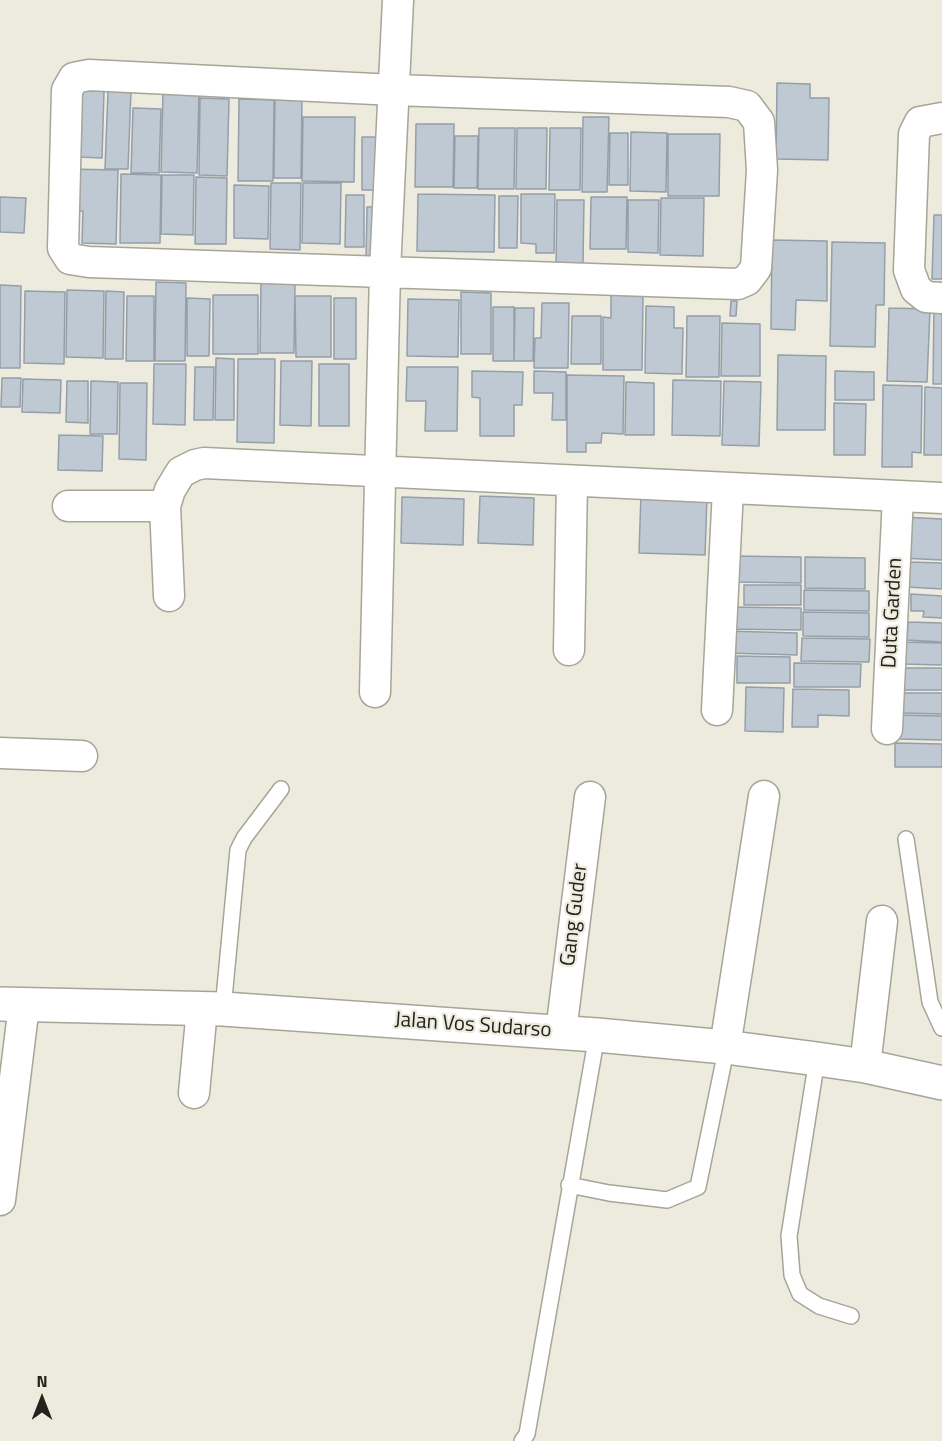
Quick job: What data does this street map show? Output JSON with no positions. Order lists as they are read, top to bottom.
{
  "streets": {
    "street": ["Duta Garden", "Gang Guder", "Jalan Vos Sudarso"]
  },
  "crossings": [
    ["Gang Guder", "Jalan Vos Sudarso"]
  ],
  "north": "top"
}
